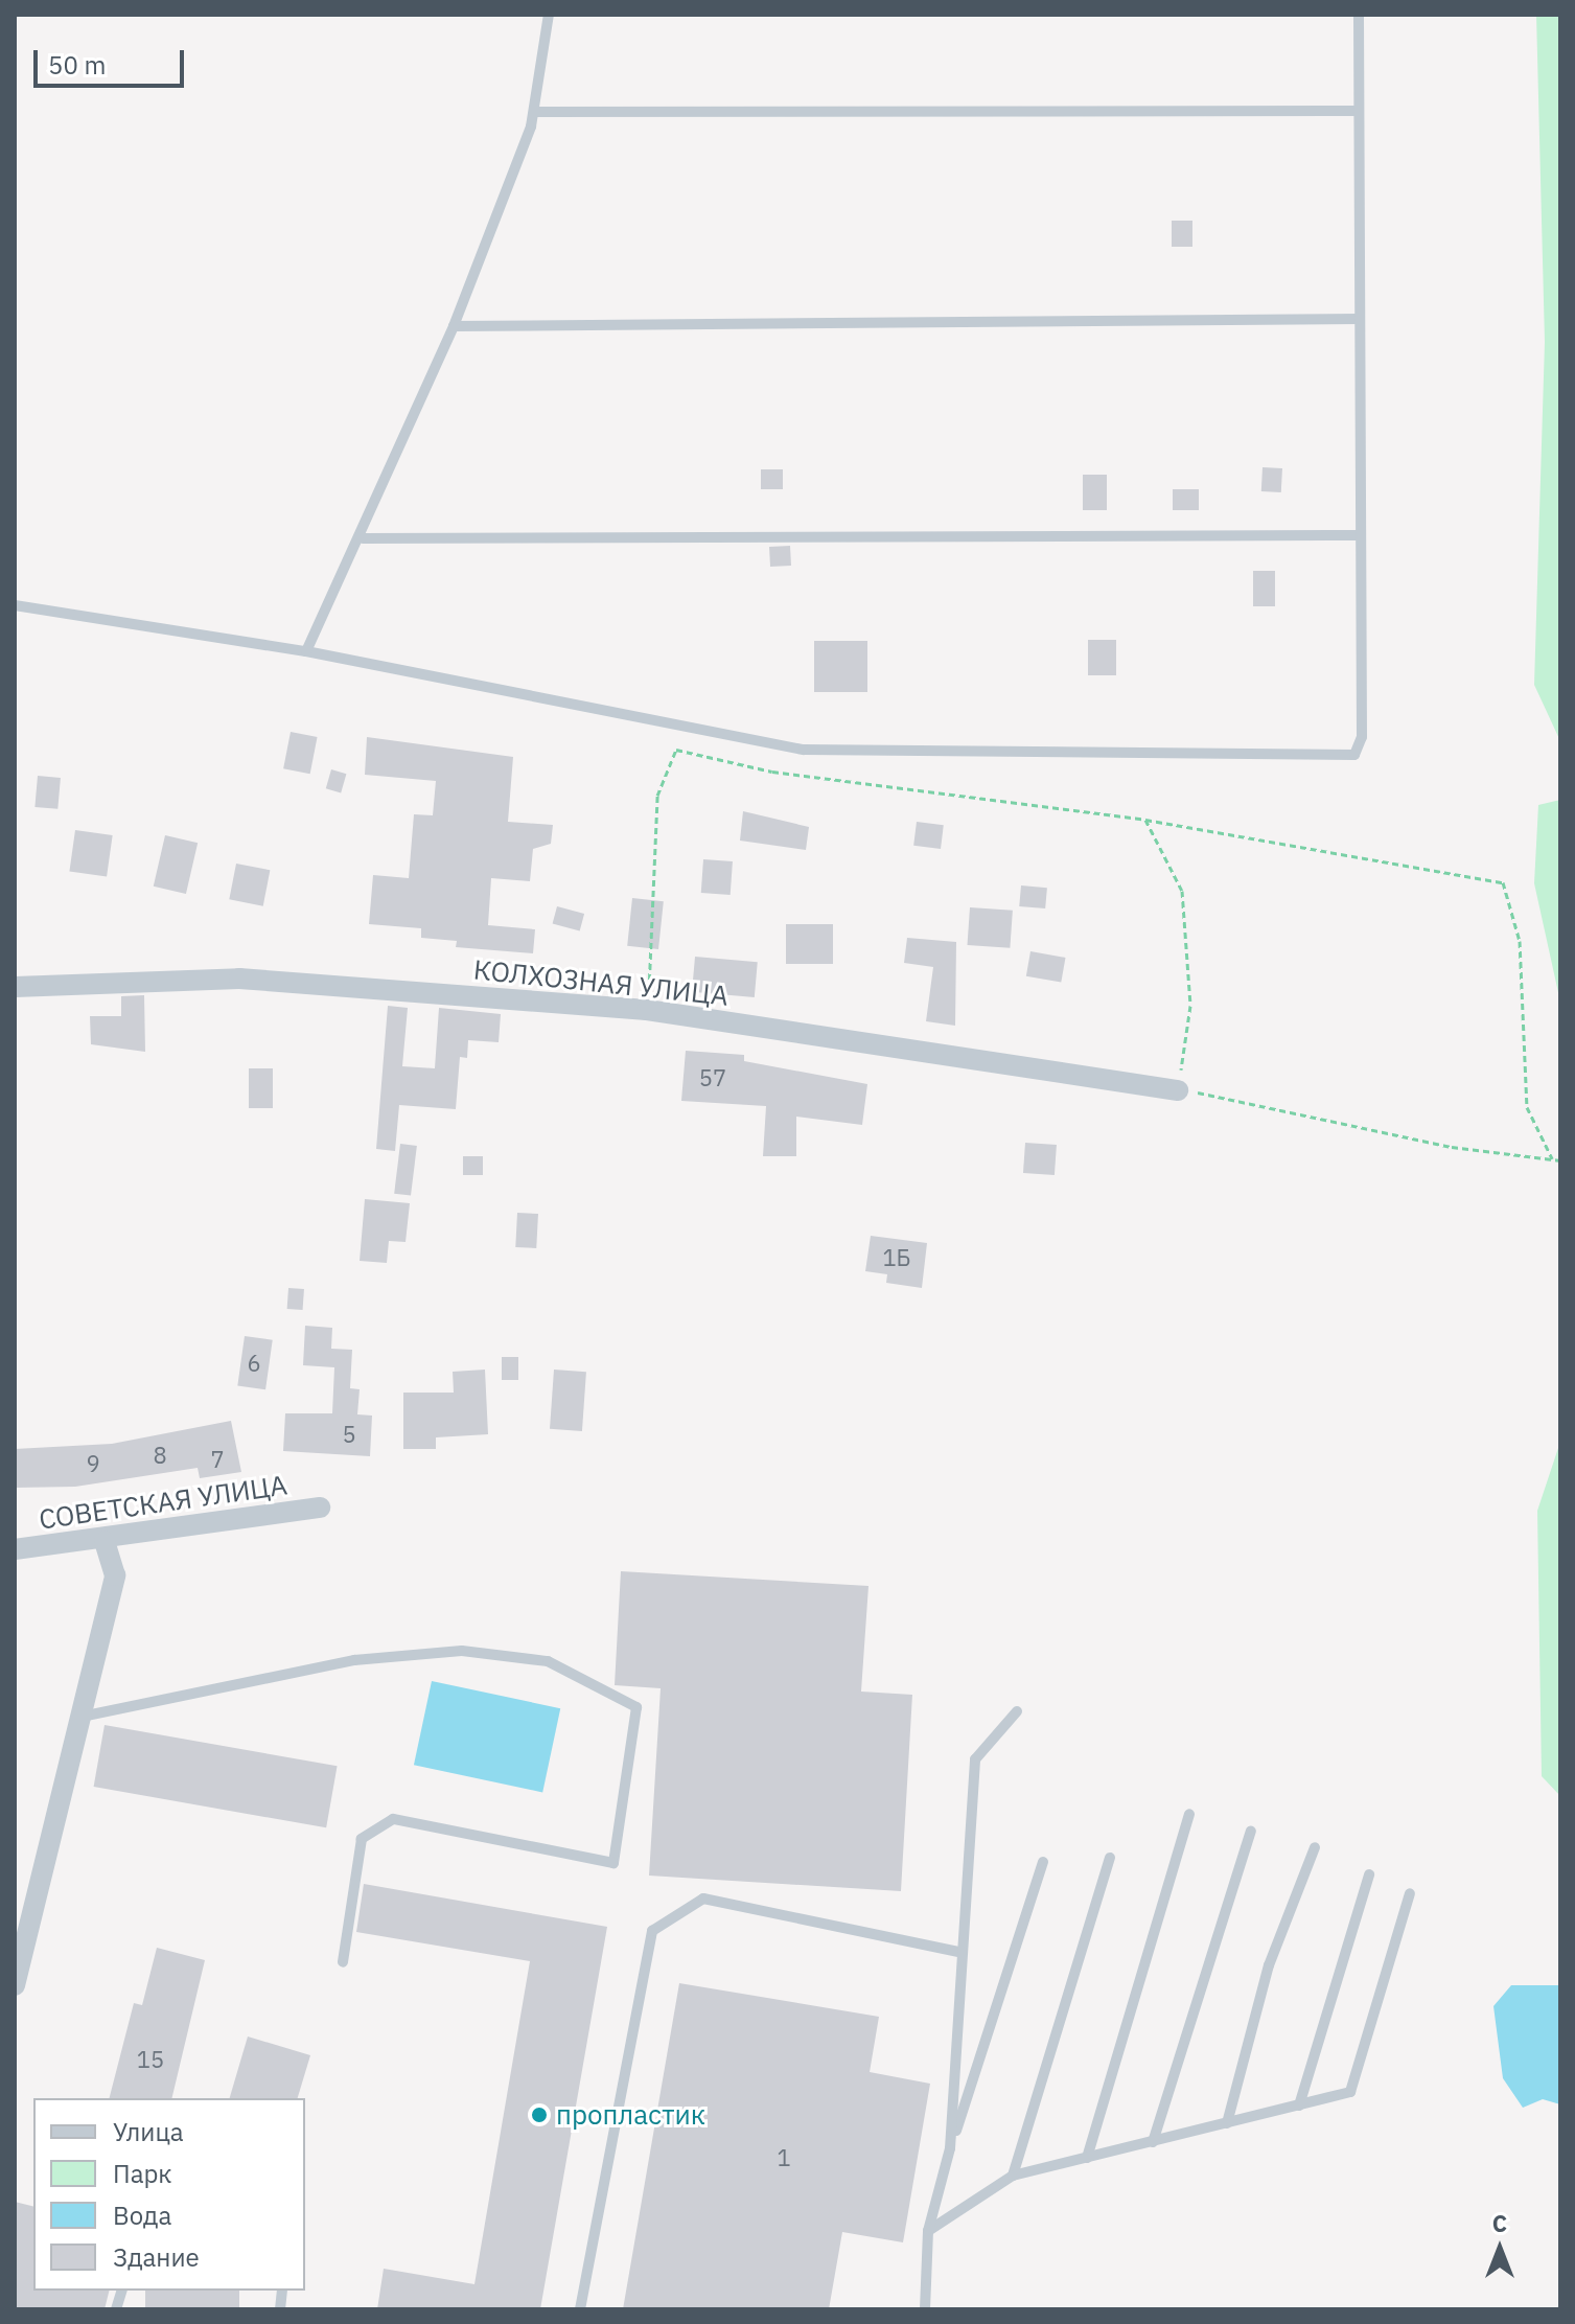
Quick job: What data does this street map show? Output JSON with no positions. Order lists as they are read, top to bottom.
{
  "streets": {
    "street": ["КОЛХОЗНАЯ УЛИЦА", "СОВЕТСКАЯ УЛИЦА"]
  },
  "places": ["пропластик"],
  "house_numbers": [
    "57",
    "1Б",
    "6",
    "5",
    "8",
    "7",
    "9",
    "15",
    "1"
  ],
  "legend": [
    "Улица",
    "Парк",
    "Вода",
    "Здание"
  ],
  "scale_bar": "50 m",
  "north": "top"
}
